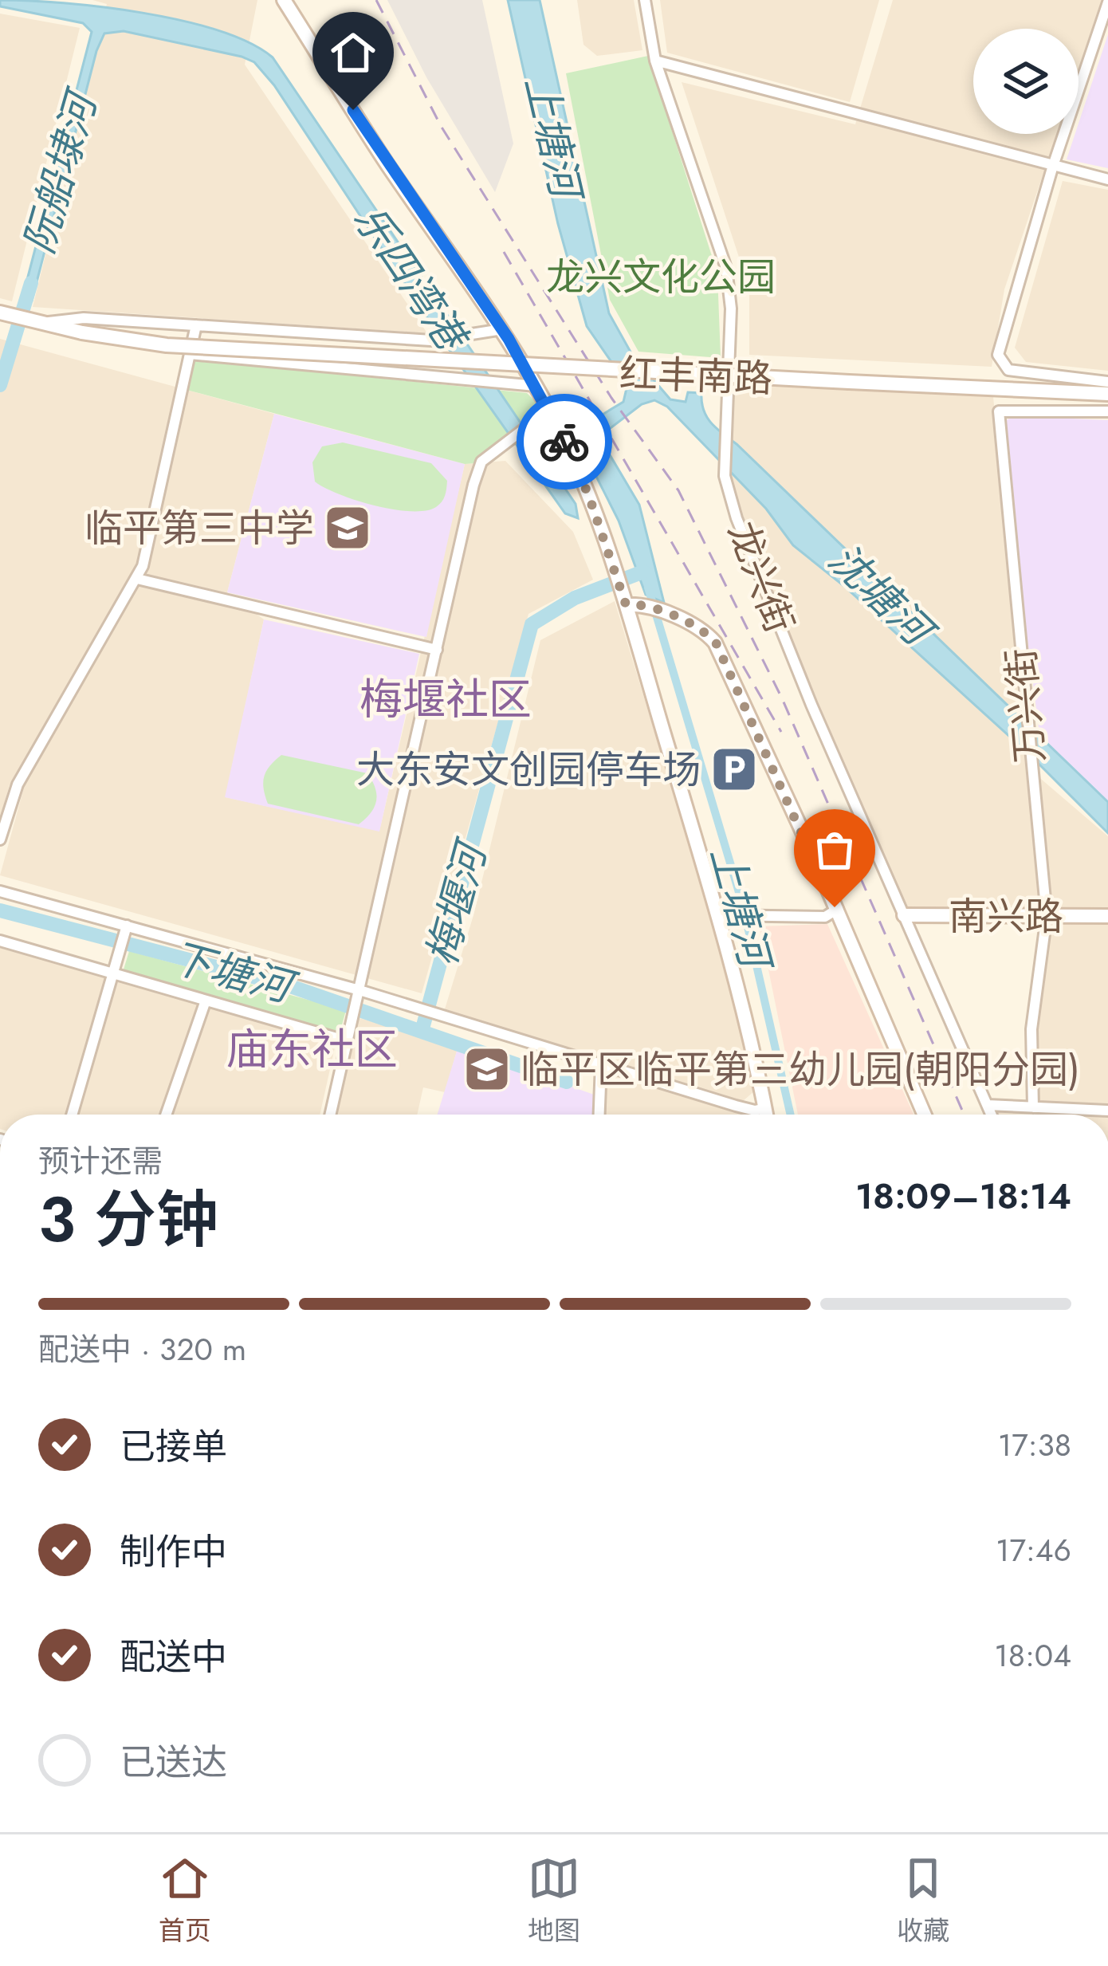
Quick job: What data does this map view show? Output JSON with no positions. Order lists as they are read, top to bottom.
{
  "streets": {
    "street": [
      "红丰南路",
      "龙兴街",
      "万兴街",
      "南兴路"
    ]
  },
  "crossings": [
    ["龙兴街", "南兴路"],
    ["万兴街", "南兴路"]
  ],
  "districts": ["梅堰社区", "庙东社区"],
  "water": [
    "上塘河",
    "阮船埭河",
    "乐四湾港",
    "沈塘河",
    "梅堰河",
    "下塘河"
  ],
  "parks": ["龙兴文化公园"],
  "places": {
    "school or university": ["临平第三中学", "临平区临平第三幼儿园(朝阳分园)"],
    "parking": ["大东安文创园停车场"]
  },
  "page": {
    "heading": ["3 分钟", "预计还需", "18:09–18:14"],
    "bar": "配送中 · 320 m",
    "list": [
      ["已接单", "17:38"],
      ["制作中", "17:46"],
      ["配送中", "18:04"],
      "已送达"
    ],
    "tabs": ["首页", "地图", "收藏"]
  }
}
